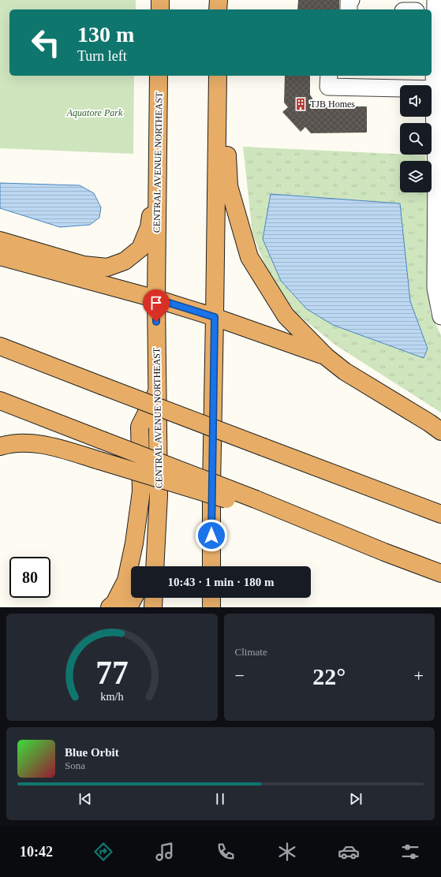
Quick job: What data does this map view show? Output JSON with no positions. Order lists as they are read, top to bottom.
{
  "streets": {
    "highway": ["CENTRAL AVENUE NORTHEAST"]
  },
  "parks": ["Aquatore Park"],
  "places": {
    "building": ["TJB Homes"]
  },
  "page": {
    "turn": ["130 m", "Turn left"],
    "limit": "80",
    "trip": "10:43 · 1 min · 180 m",
    "tile": "Climate",
    "heat": ["−", "22°", "+"],
    "song": ["Blue Orbit", "Sona"],
    "tabs": "10:42",
    "gauge": ["77", "km/h"]
  }
}
